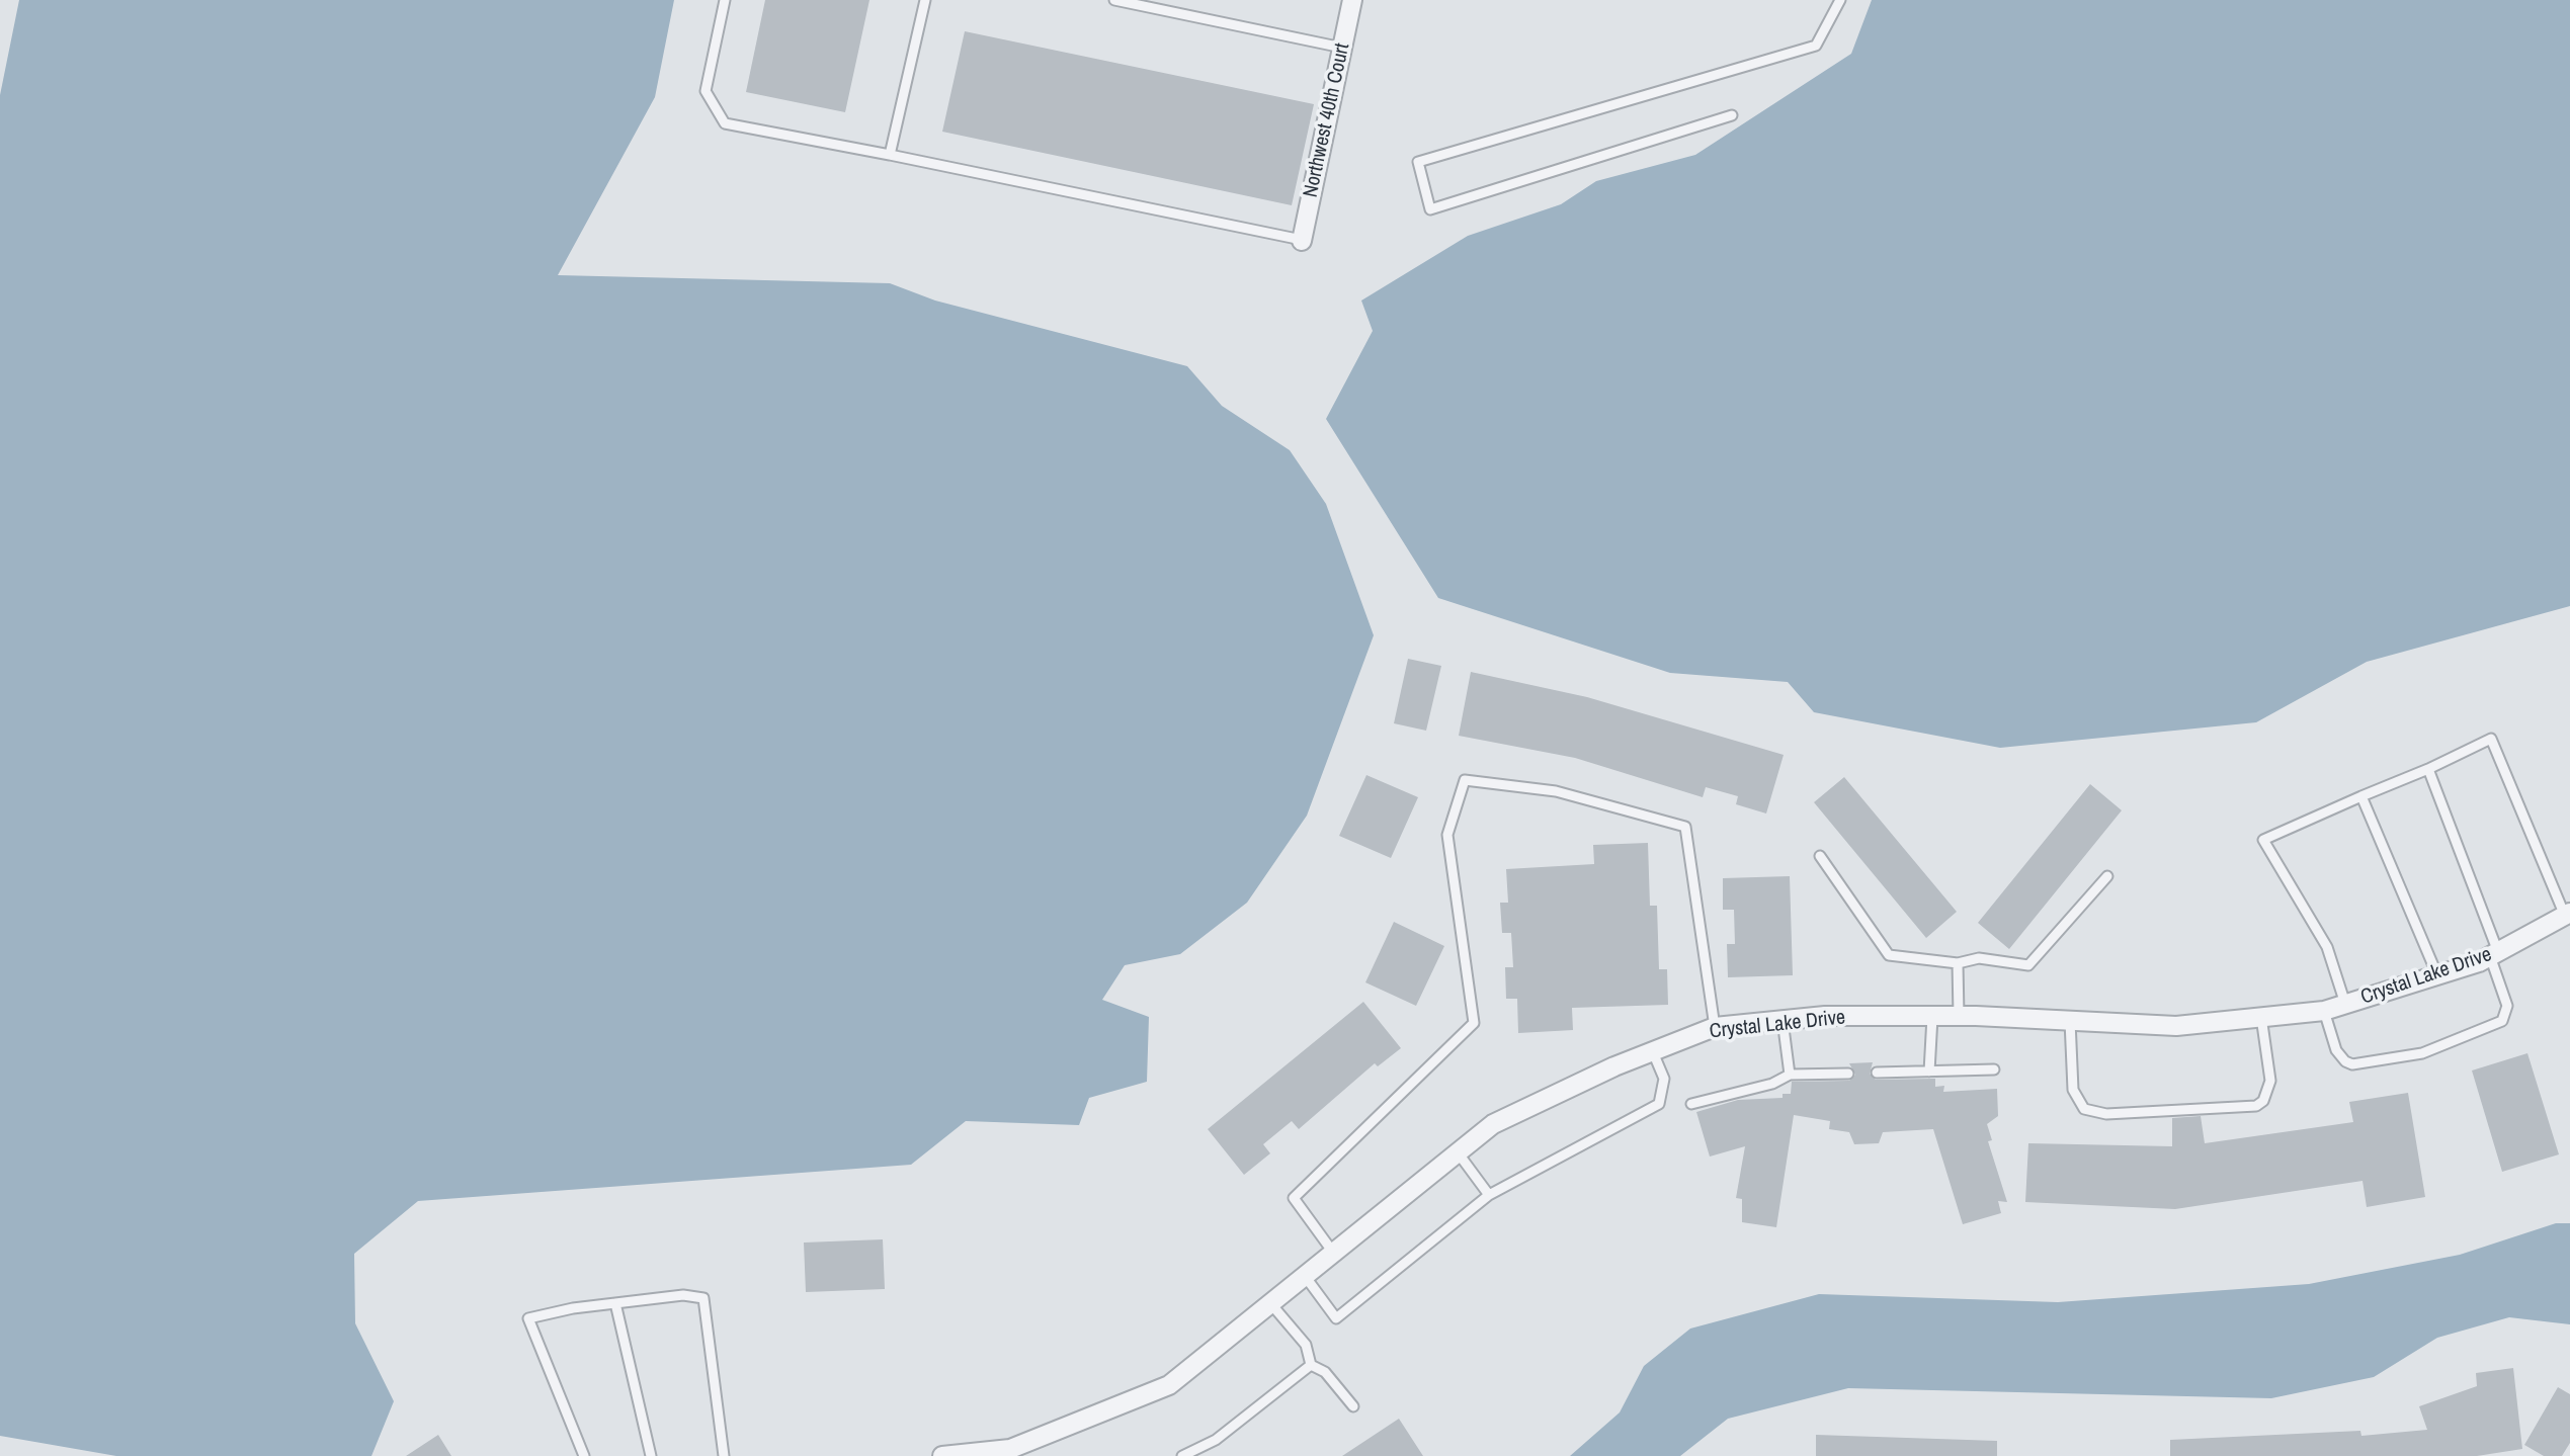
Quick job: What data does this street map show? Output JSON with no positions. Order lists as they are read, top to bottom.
{
  "streets": {
    "street": ["Northwest 40th Court", "Crystal Lake Drive"]
  }
}
